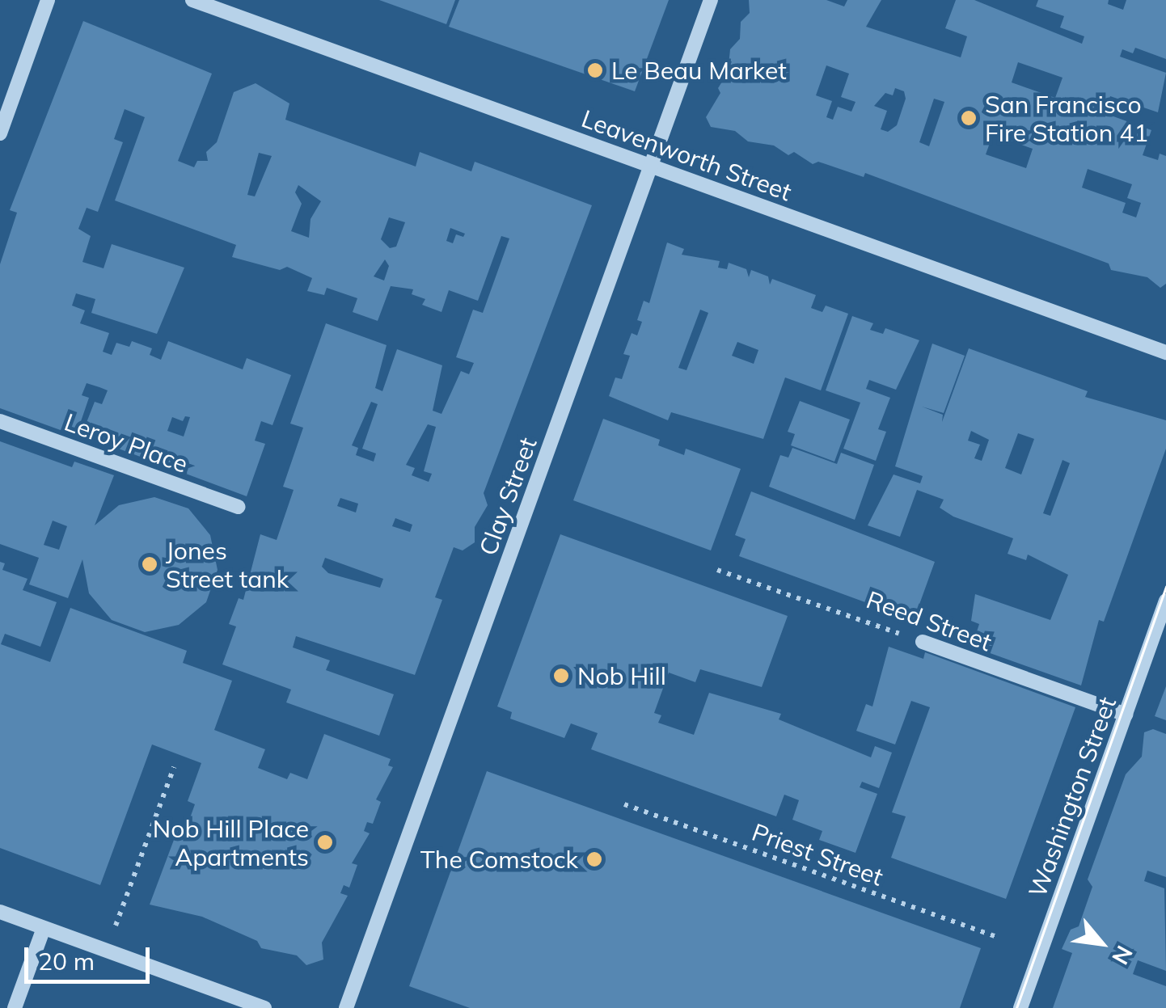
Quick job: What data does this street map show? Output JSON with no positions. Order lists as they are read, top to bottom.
{
  "streets": {
    "street": [
      "Leavenworth Street",
      "Leroy Place",
      "Clay Street",
      "Reed Street",
      "Washington Street"
    ],
    "path": ["Priest Street"]
  },
  "crossings": [
    ["Leavenworth Street", "Clay Street"],
    ["Reed Street", "Washington Street"]
  ],
  "places": [
    "Le Beau Market",
    "San Francisco Fire Station 41",
    "Jones Street tank",
    "Nob Hill",
    "Nob Hill Place Apartments",
    "The Comstock"
  ],
  "scale_bar": "20 m",
  "north": "bottom right"
}
